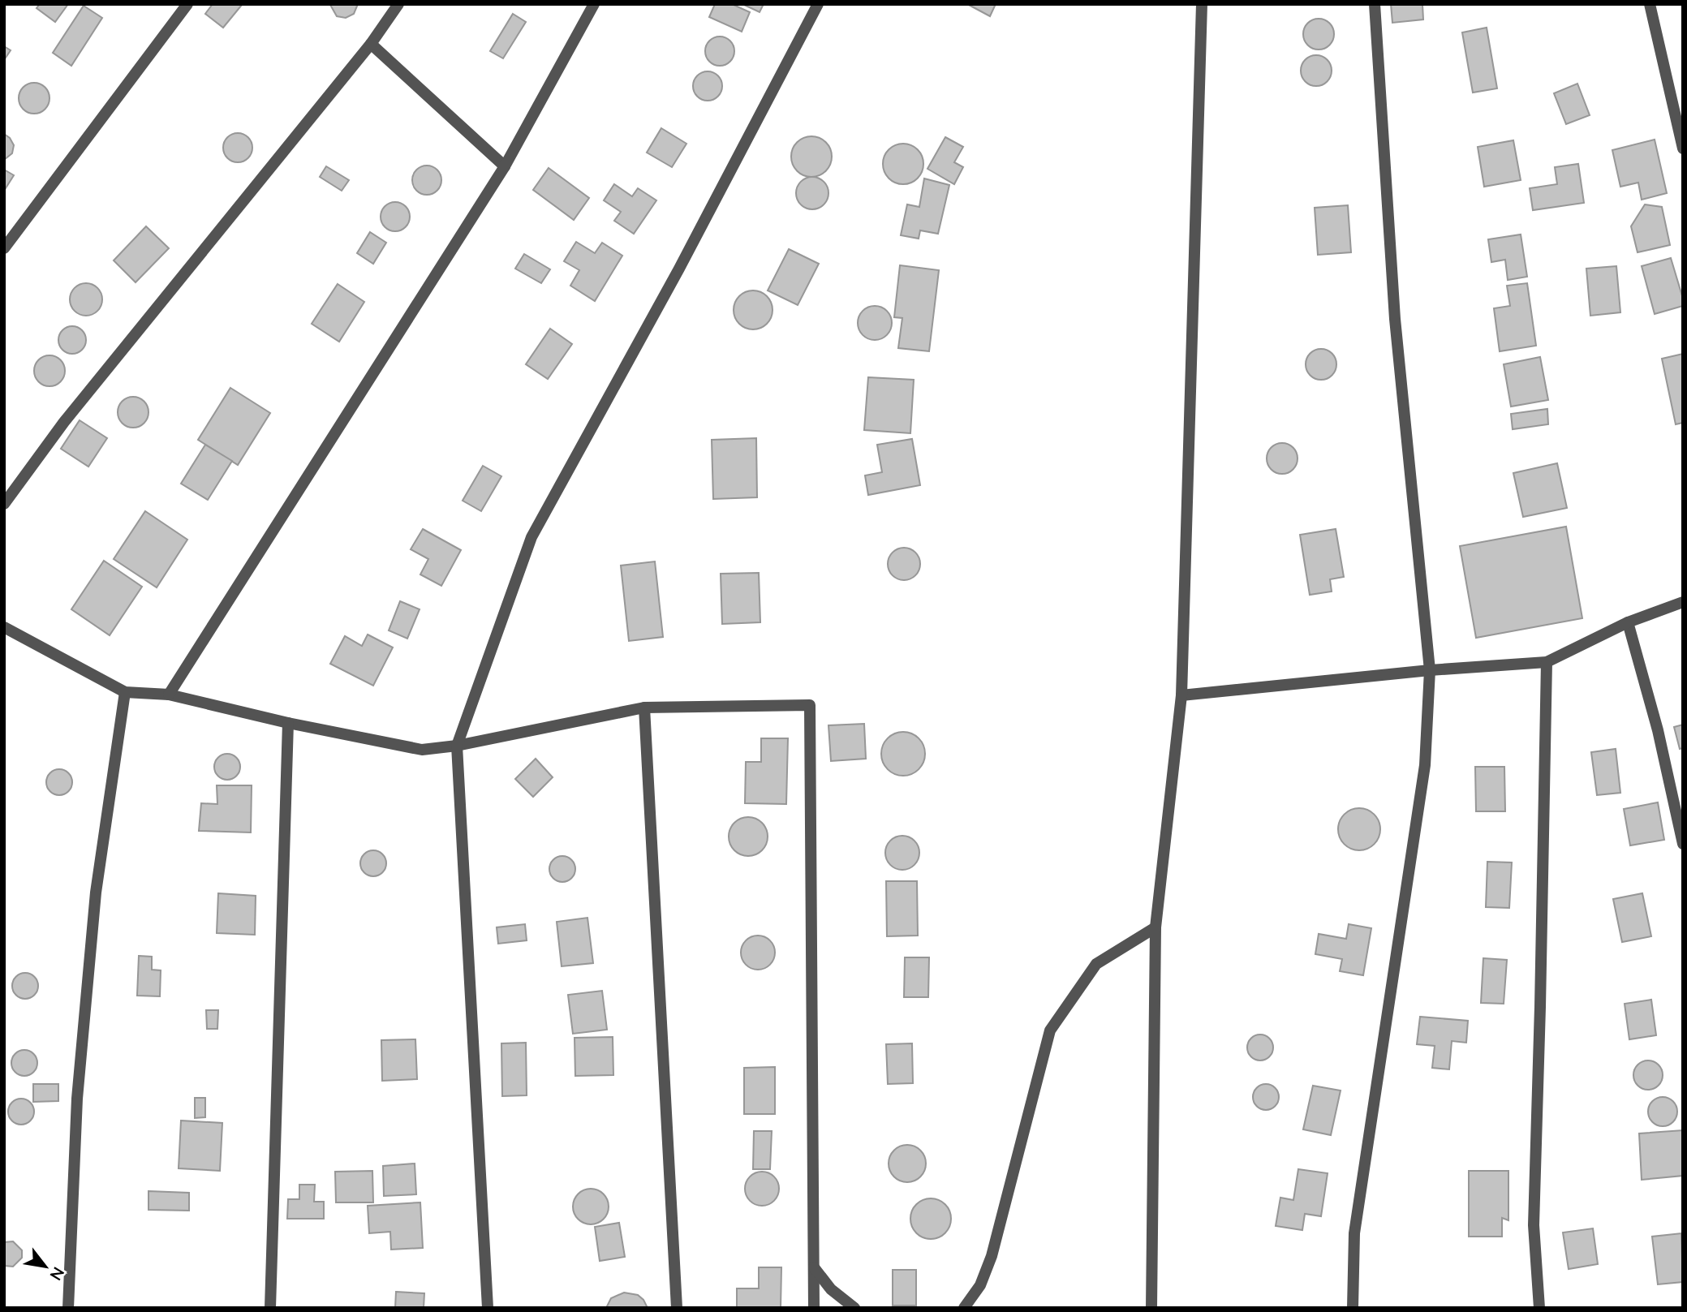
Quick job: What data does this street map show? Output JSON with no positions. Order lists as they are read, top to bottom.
{
  "north": "bottom right"
}
